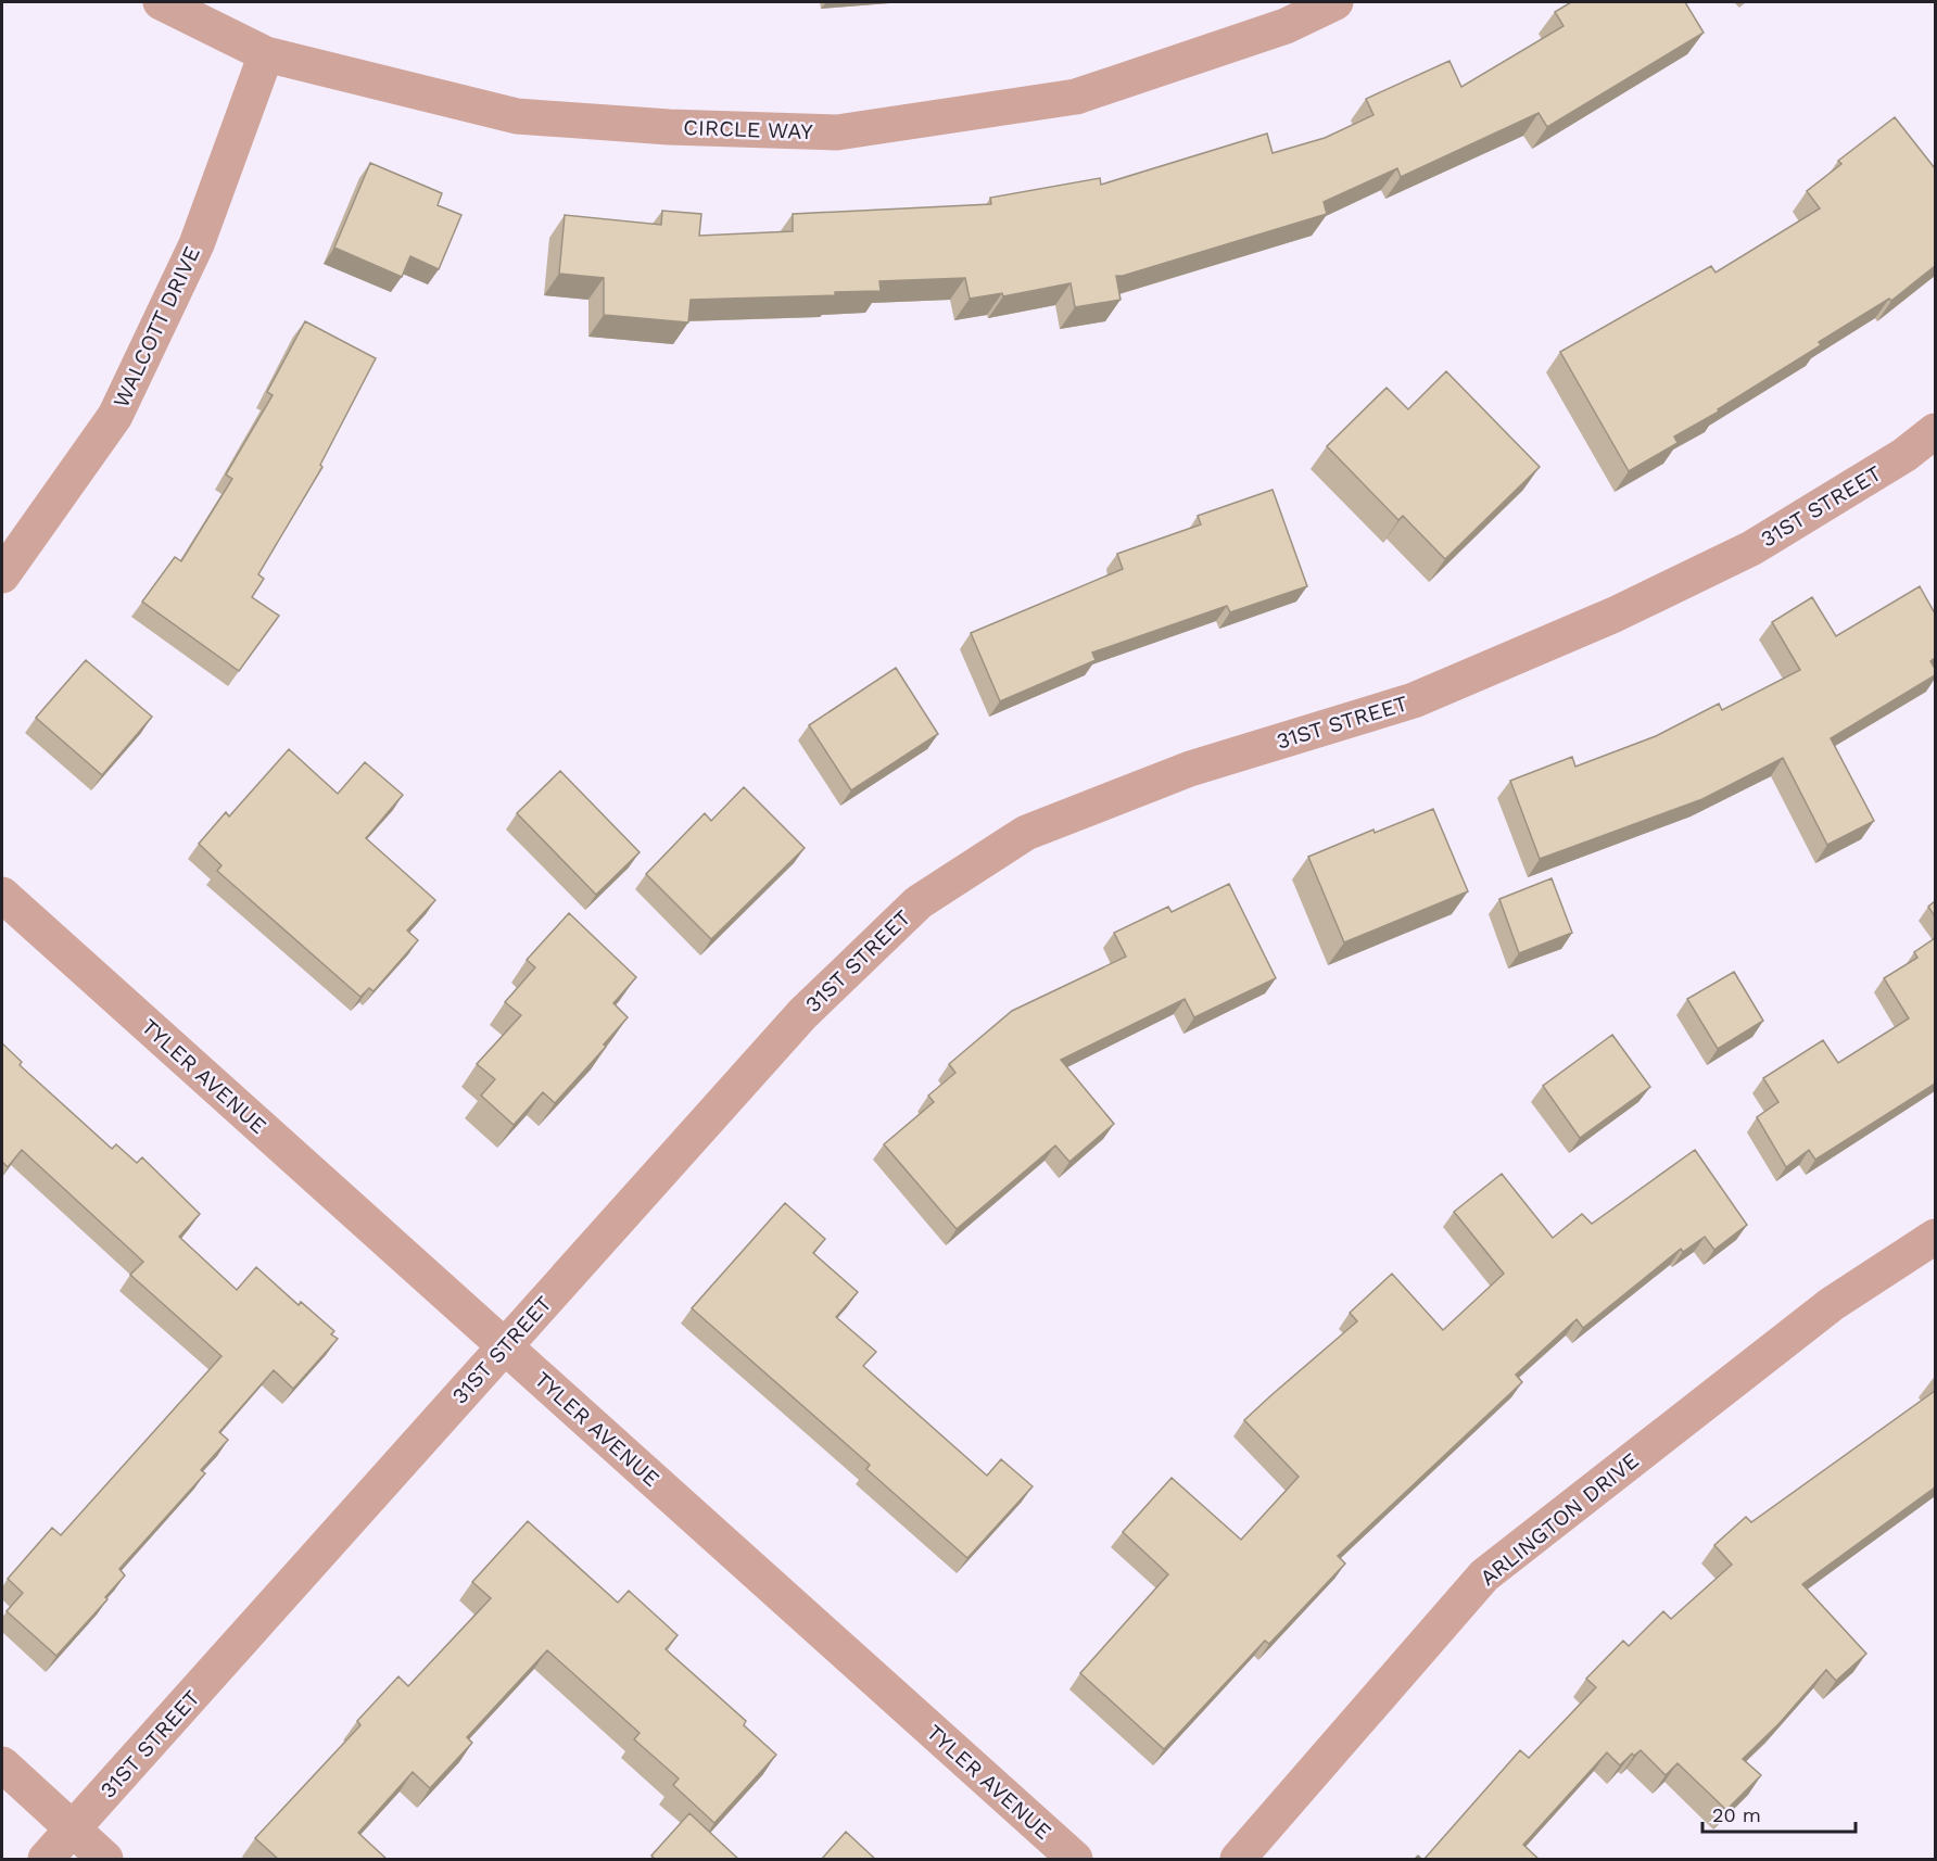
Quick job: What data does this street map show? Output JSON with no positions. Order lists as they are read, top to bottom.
{
  "streets": {
    "street": [
      "CIRCLE WAY",
      "WALCOTT DRIVE",
      "31ST STREET",
      "TYLER AVENUE",
      "ARLINGTON DRIVE"
    ]
  },
  "crossings": [
    ["CIRCLE WAY", "WALCOTT DRIVE"],
    ["31ST STREET", "TYLER AVENUE"]
  ],
  "scale_bar": "20 m"
}
